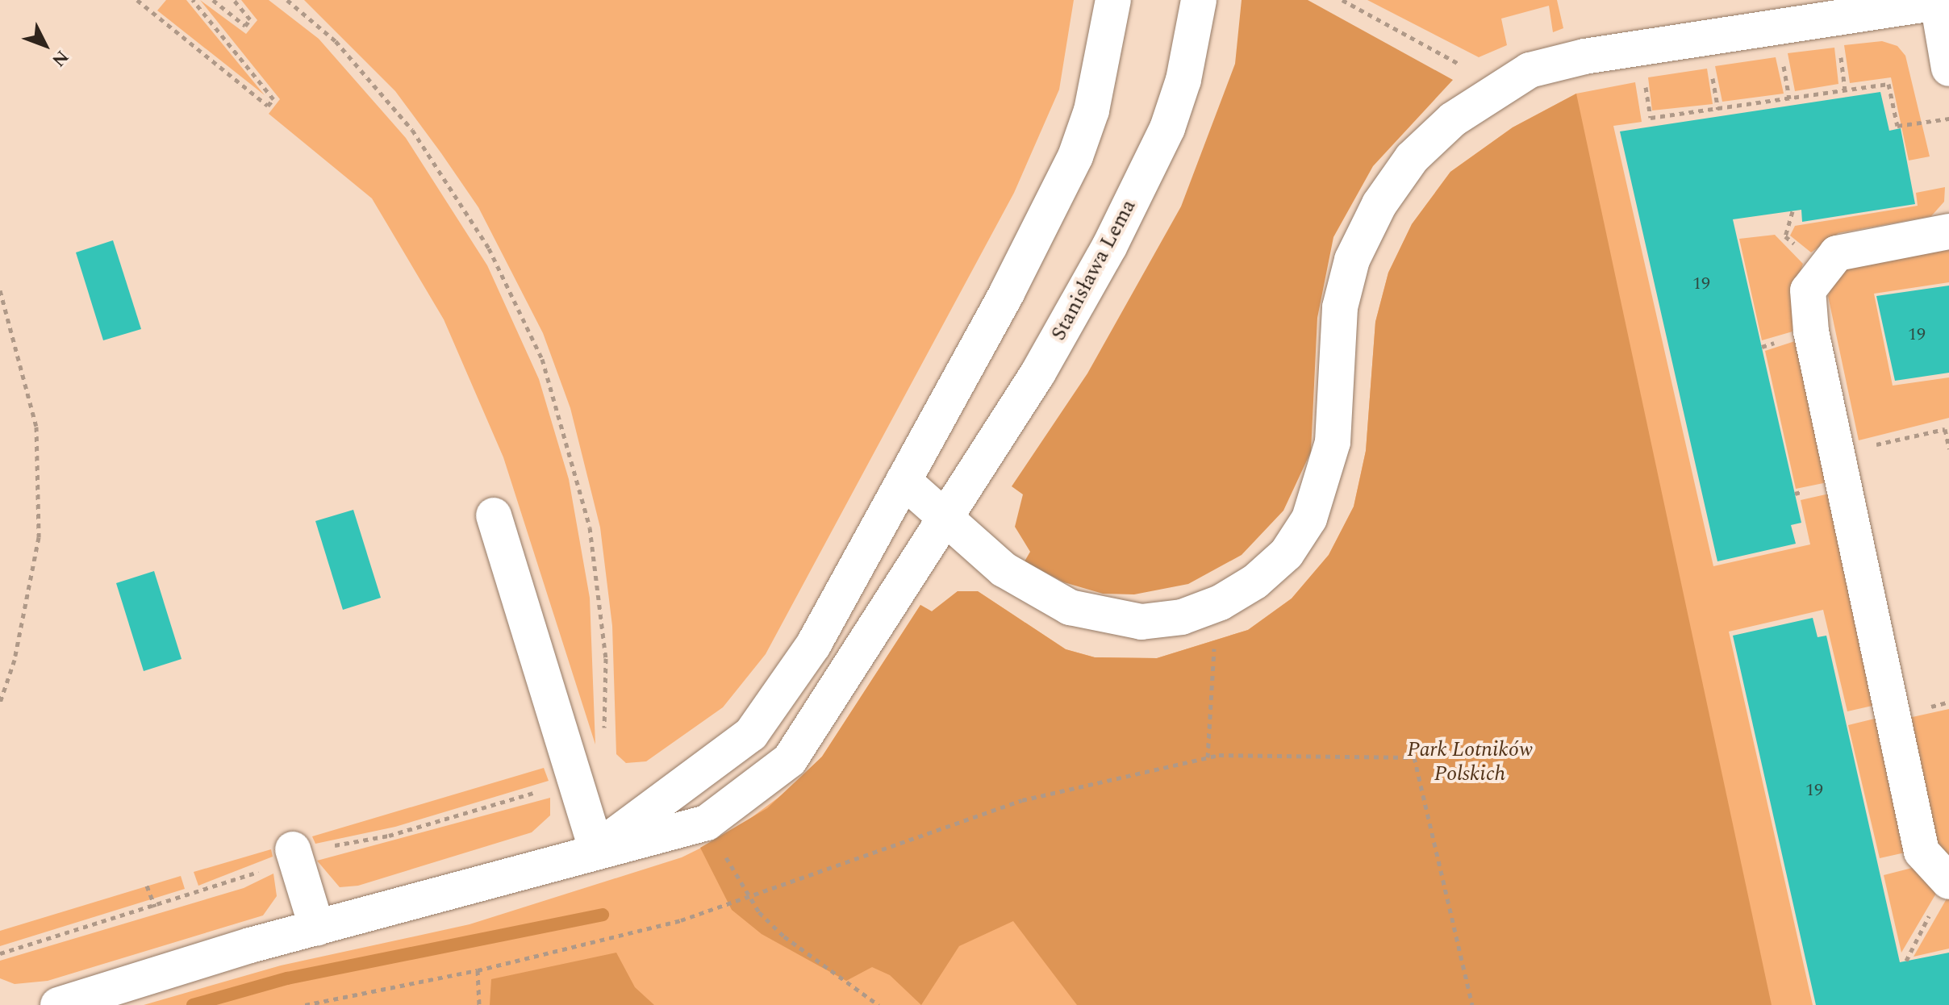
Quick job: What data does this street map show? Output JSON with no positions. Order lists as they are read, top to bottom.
{
  "streets": {
    "street": ["Stanisława Lema"]
  },
  "parks": ["Park Lotników Polskich"],
  "house_numbers": ["19", "19", "19"],
  "north": "bottom right"
}
